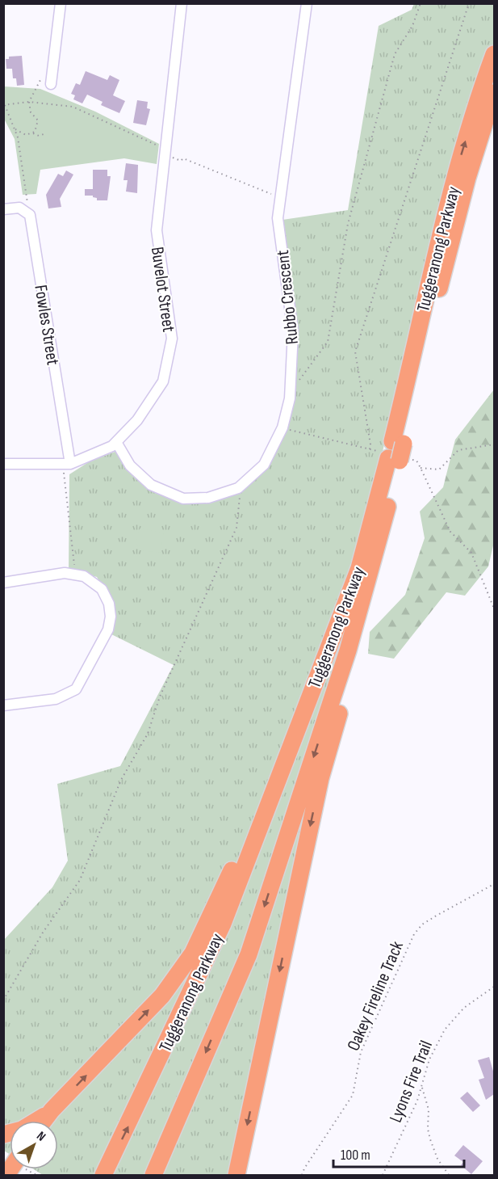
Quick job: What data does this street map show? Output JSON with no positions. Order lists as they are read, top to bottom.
{
  "streets": {
    "highway": ["Tuggeranong Parkway"],
    "street": ["Buvelot Street", "Rubbo Crescent", "Fowles Street"],
    "path": ["Oakey Fireline Track", "Lyons Fire Trail"]
  },
  "crossings": [
    ["Buvelot Street", "Rubbo Crescent"],
    ["Buvelot Street", "Fowles Street"]
  ],
  "scale_bar": "100 m",
  "north": "top right"
}
